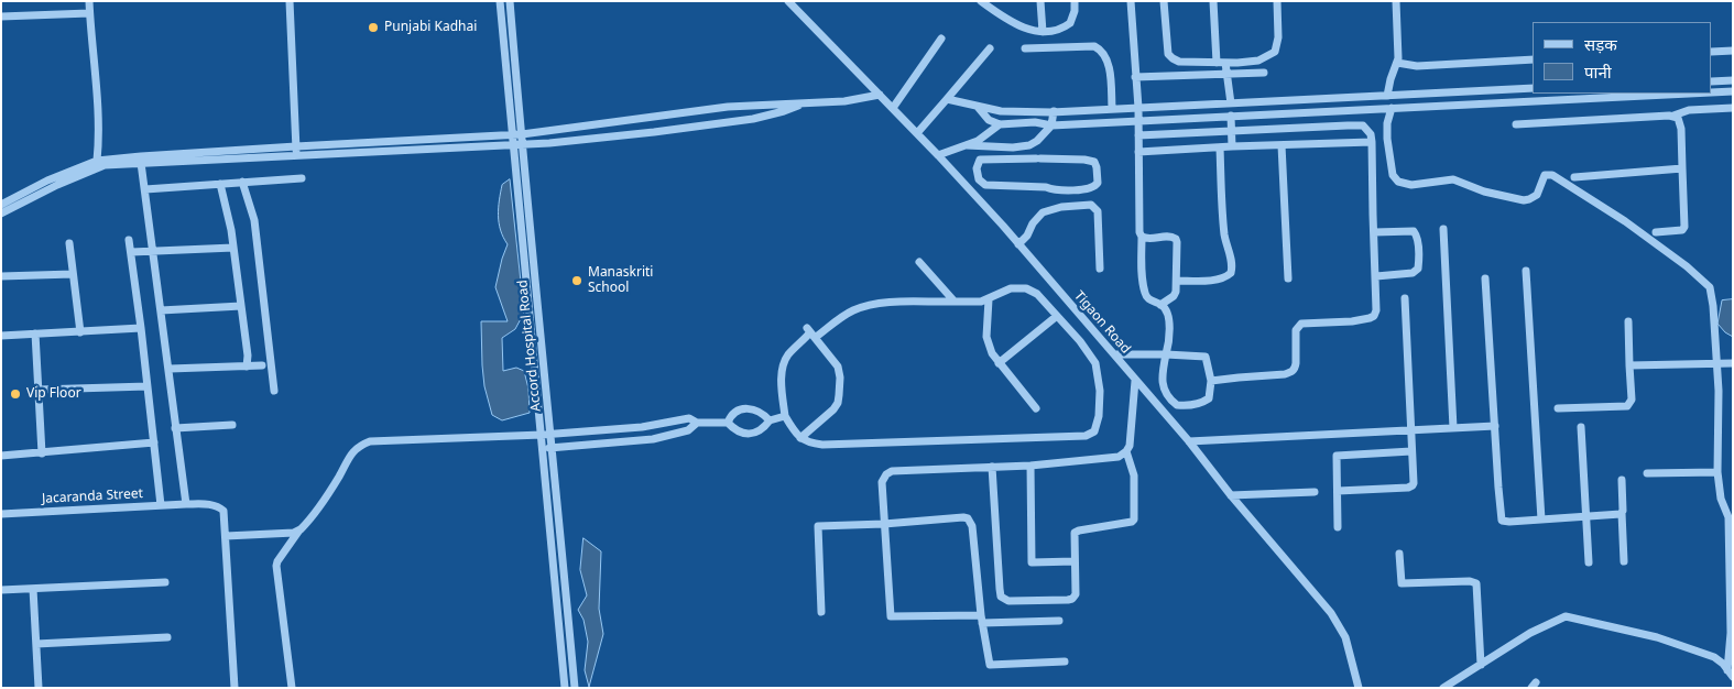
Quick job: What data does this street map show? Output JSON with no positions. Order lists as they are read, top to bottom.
{
  "streets": {
    "street": ["Tigaon Road", "Accord Hospital Road", "Jacaranda Street"]
  },
  "places": ["Punjabi Kadhai", "Manaskriti School", "Vip Floor"],
  "legend": ["सड़क", "पानी"]
}
